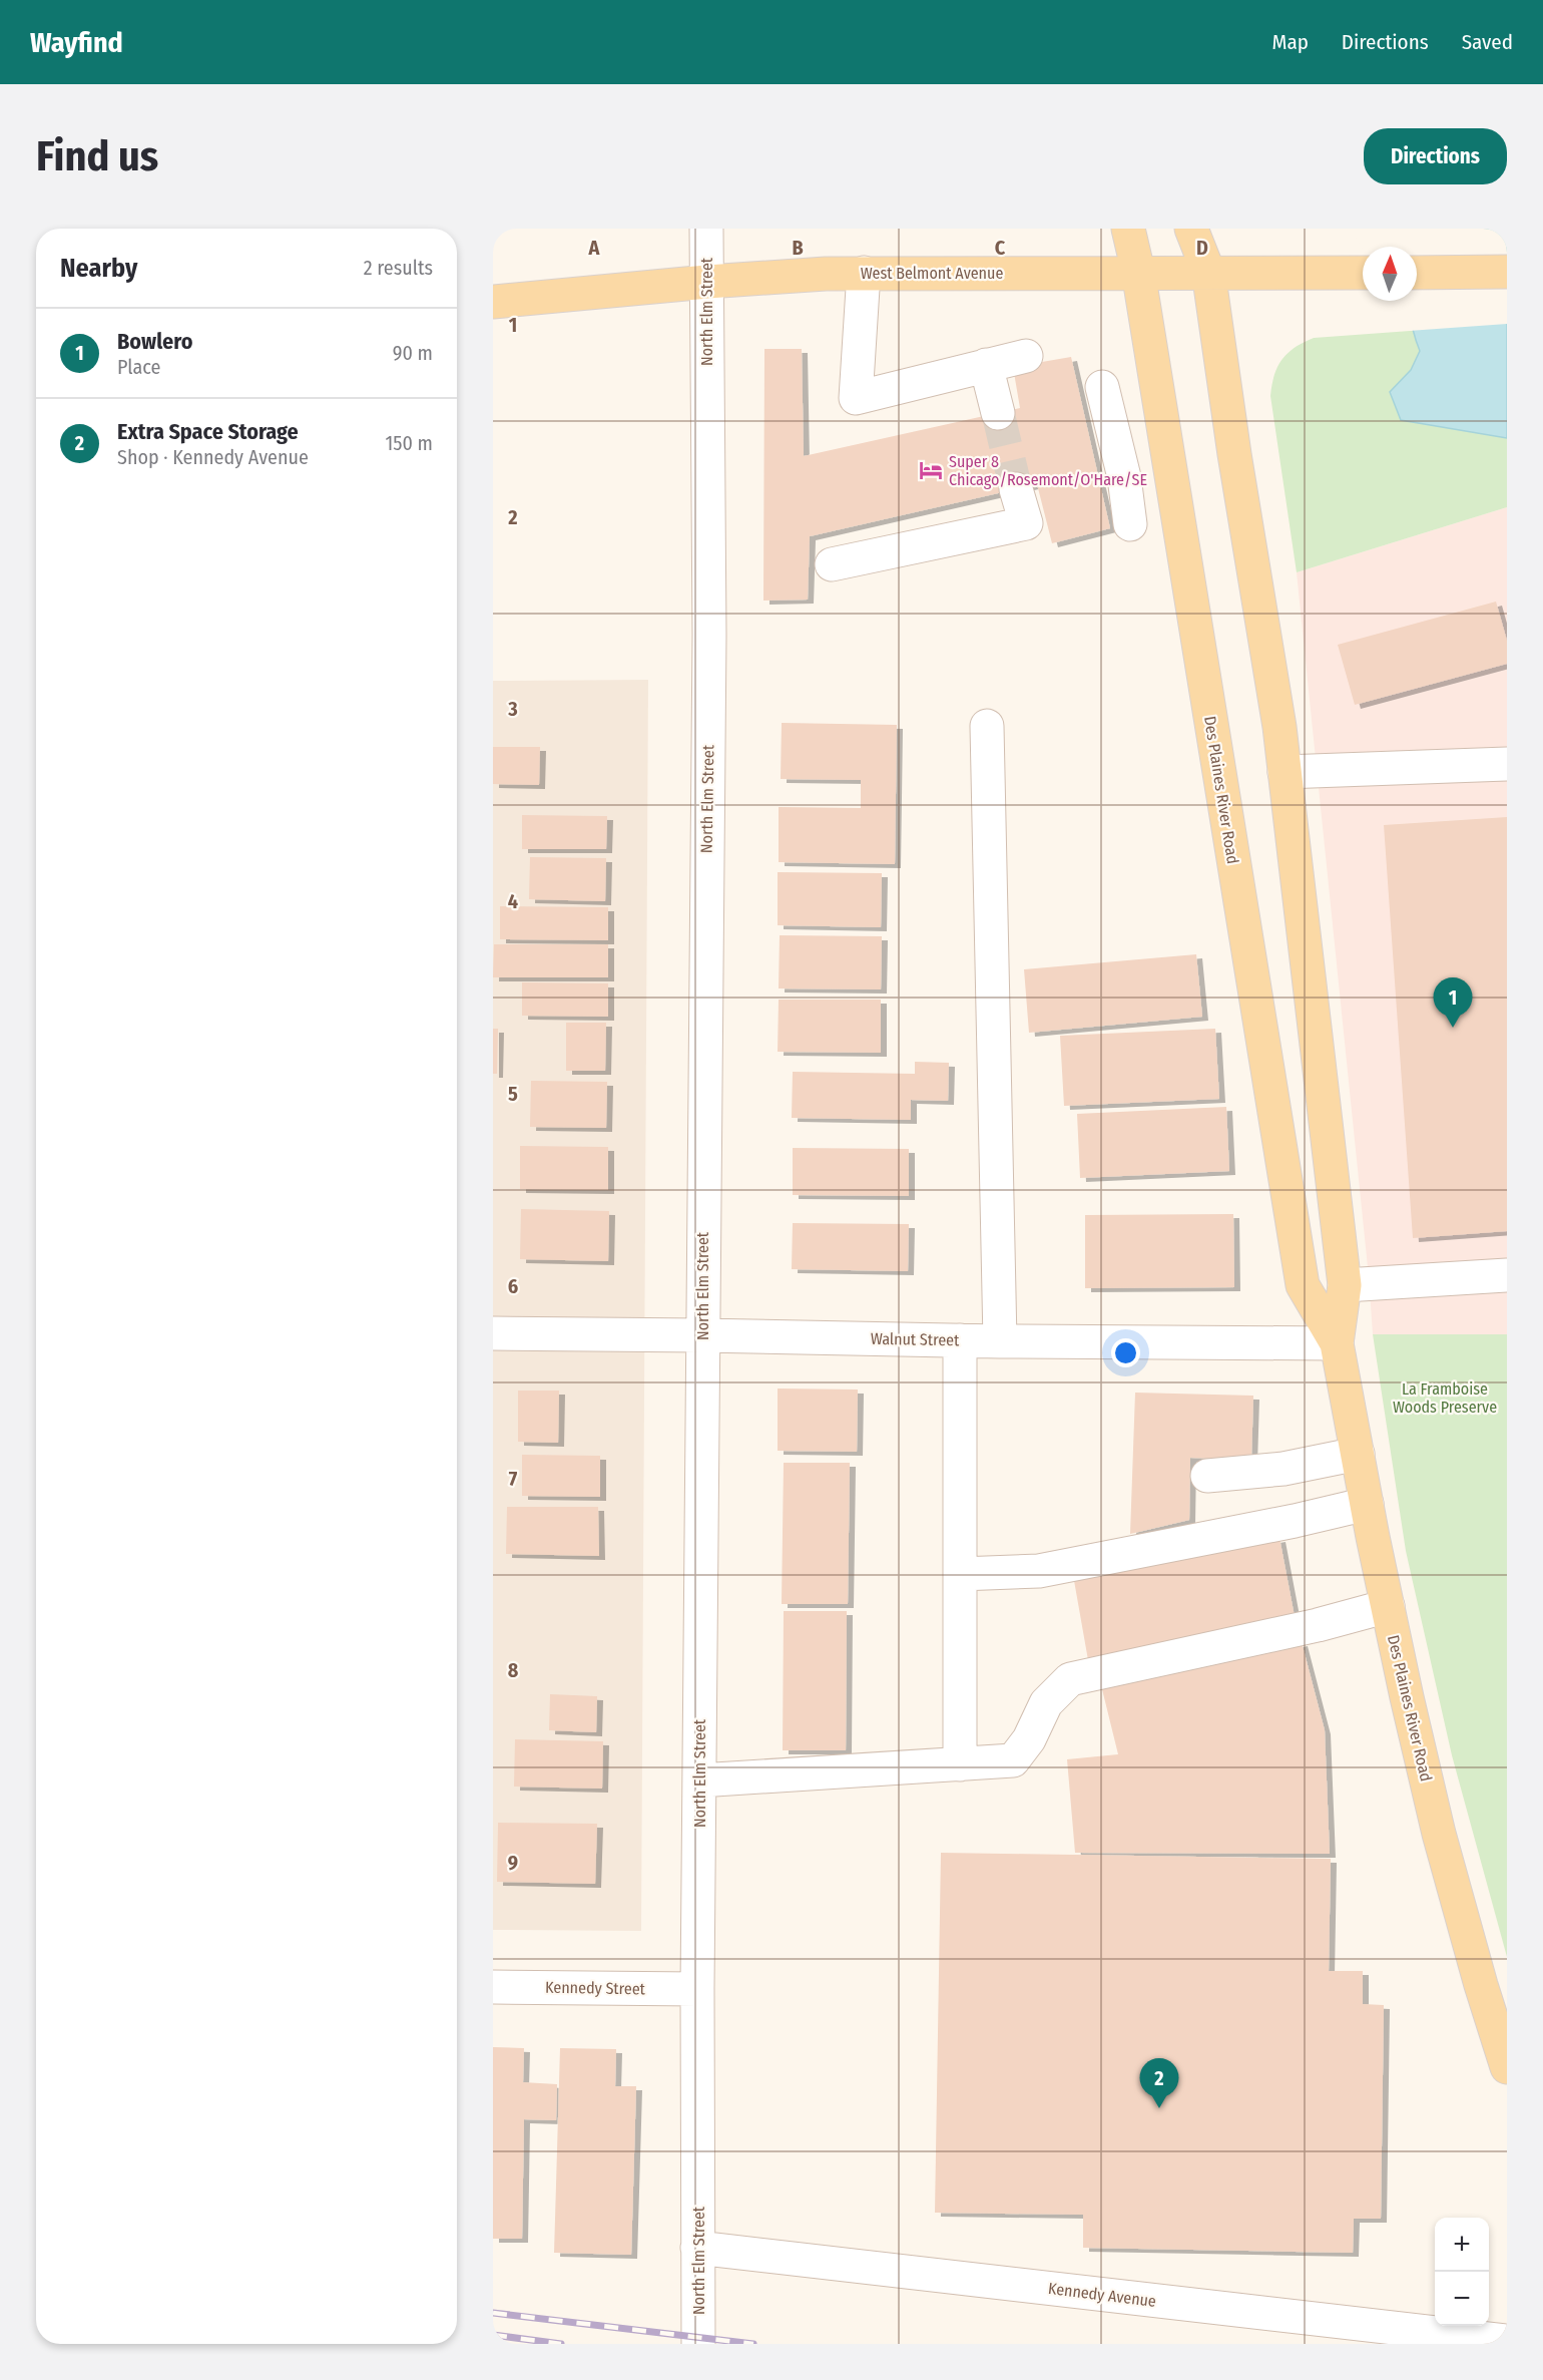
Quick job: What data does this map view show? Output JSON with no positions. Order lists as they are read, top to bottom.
{
  "streets": {
    "main road": ["West Belmont Avenue", "Des Plaines River Road"],
    "street": [
      "North Elm Street",
      "Walnut Street",
      "Kennedy Street",
      "Kennedy Avenue"
    ]
  },
  "crossings": [
    ["West Belmont Avenue", "North Elm Street"],
    ["West Belmont Avenue", "Des Plaines River Road"],
    ["North Elm Street", "Walnut Street"],
    ["North Elm Street", "Kennedy Street"],
    ["North Elm Street", "Kennedy Avenue"],
    ["Des Plaines River Road", "Walnut Street"]
  ],
  "parks": ["La Framboise Woods Preserve"],
  "places": {
    "hotel": ["Super 8 Chicago/Rosemont/O'Hare/SE"]
  },
  "north": "top",
  "page": {
    "header": "Wayfind",
    "nav": ["Map", "Directions", "Saved"],
    "buttons": "Directions",
    "title": "Find us",
    "heading": ["Nearby", "2 results"],
    "list": [
      {
        "mark": "1",
        "name": "Bowlero",
        "note": "Place",
        "value": "90 m"
      },
      {
        "mark": "2",
        "name": "Extra Space Storage",
        "note": "Shop · Kennedy Avenue",
        "value": "150 m"
      }
    ],
    "pins": ["1", "2"],
    "map_buttons": ["+", "−"]
  },
  "grid": {
    "columns": [
      "A",
      "B",
      "C",
      "D"
    ],
    "rows": [
      "1",
      "2",
      "3",
      "4",
      "5",
      "6",
      "7",
      "8",
      "9"
    ]
  }
}
